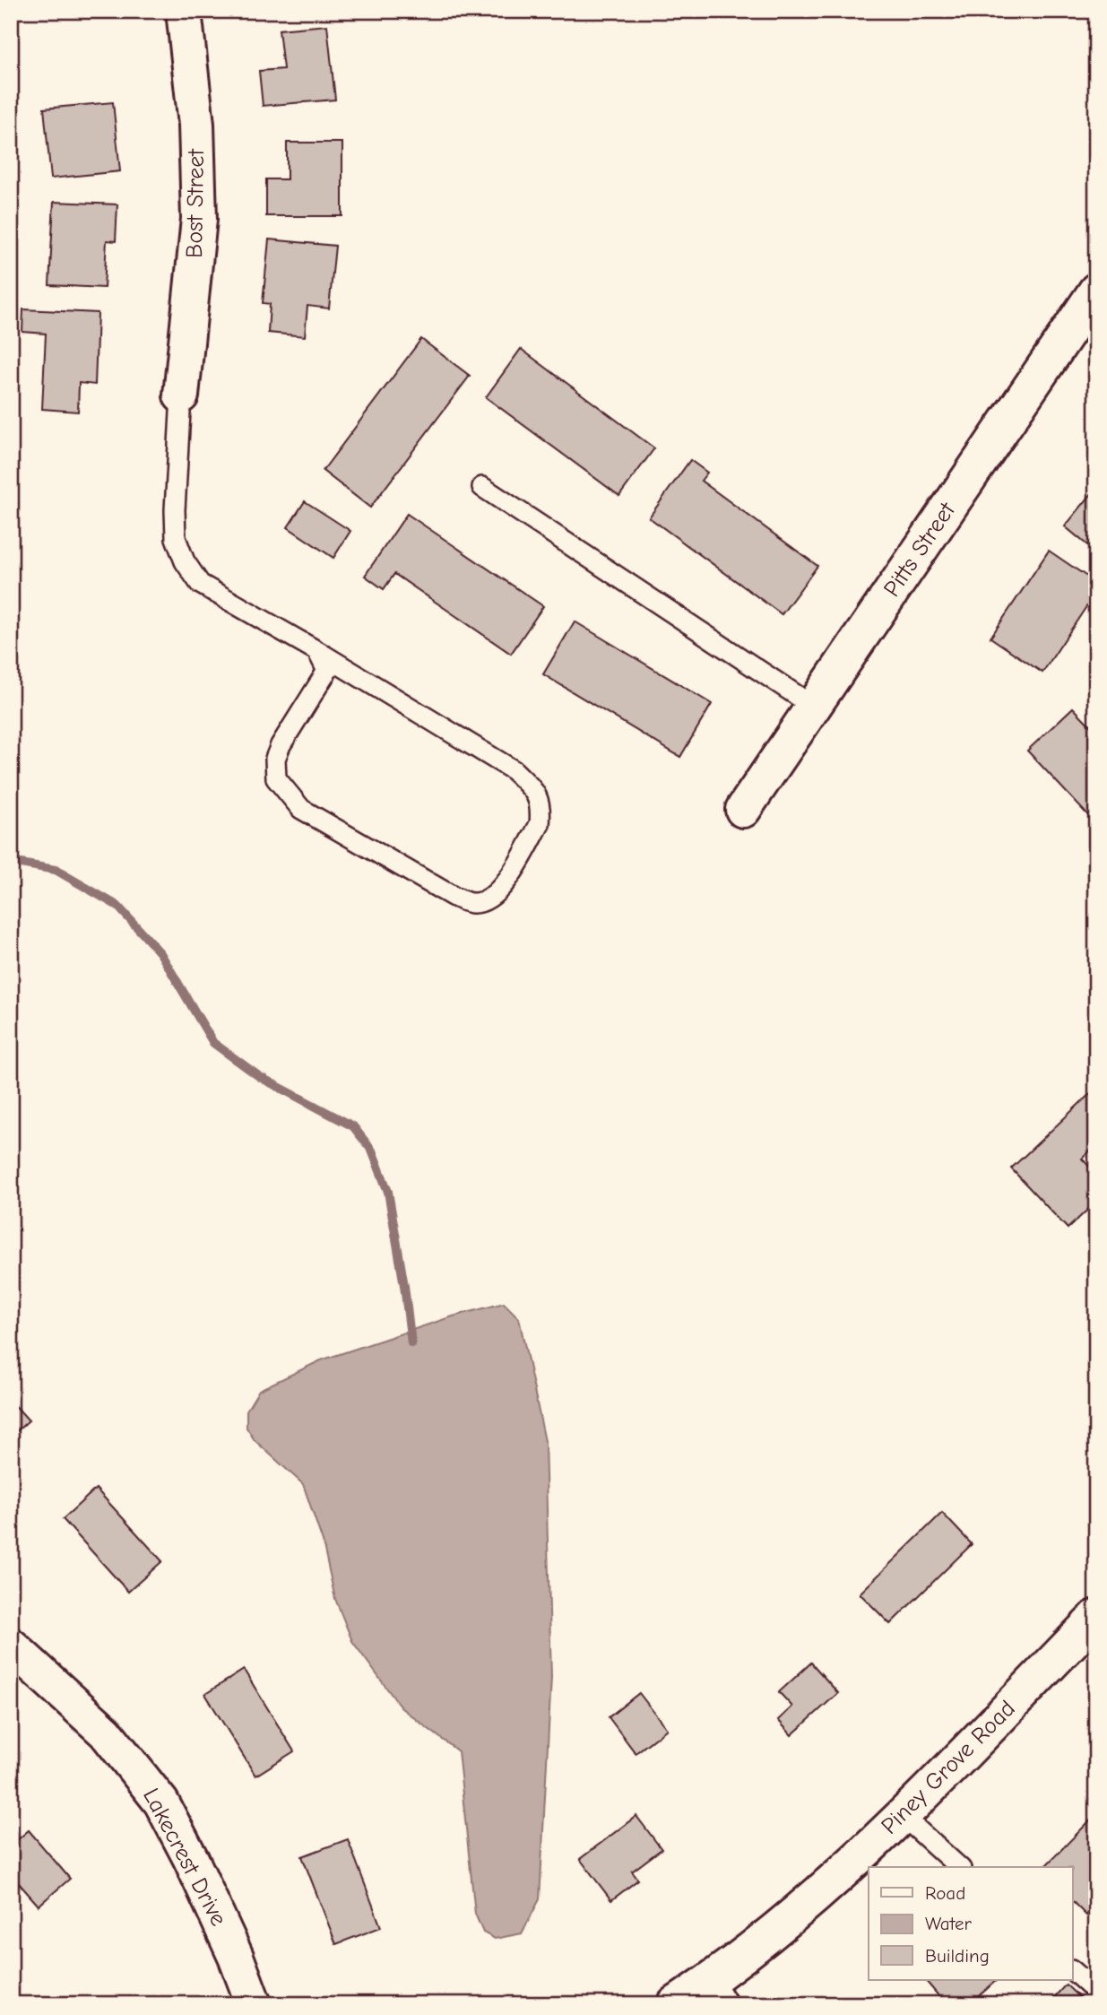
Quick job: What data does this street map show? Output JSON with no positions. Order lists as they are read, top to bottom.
{
  "streets": {
    "street": [
      "Bost Street",
      "Pitts Street",
      "Piney Grove Road",
      "Lakecrest Drive"
    ]
  },
  "legend": ["Road", "Water", "Building"]
}
